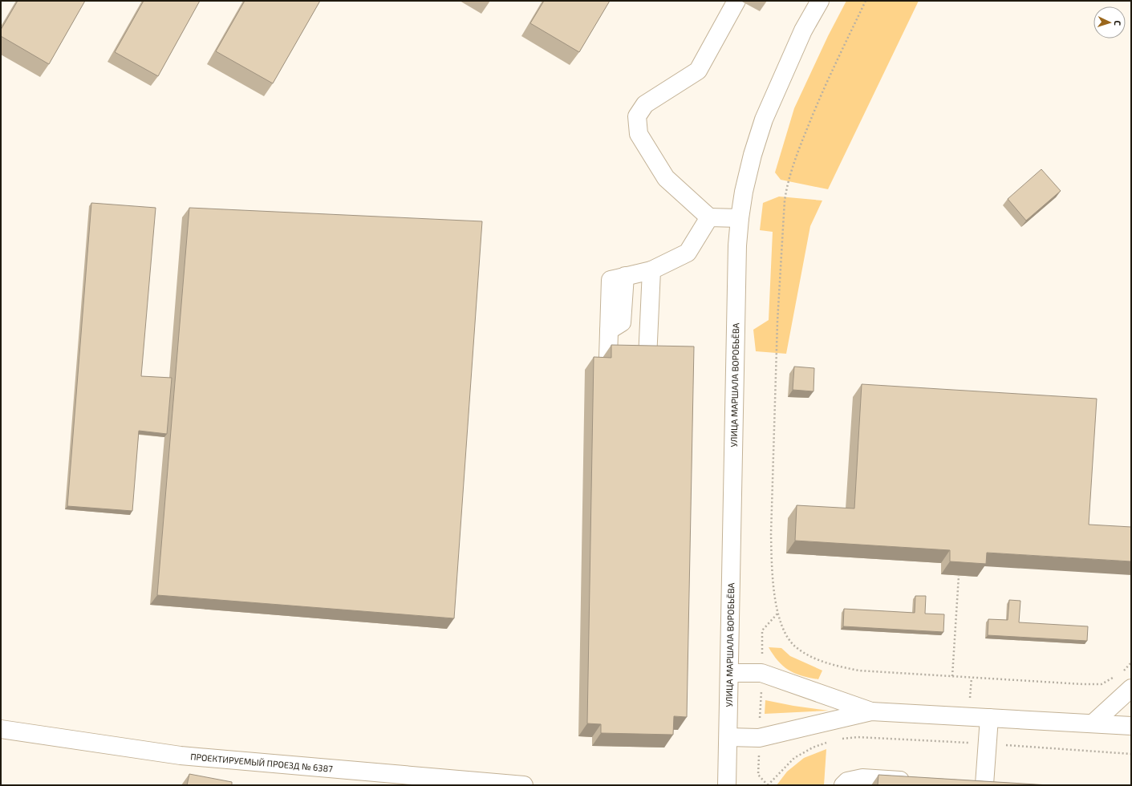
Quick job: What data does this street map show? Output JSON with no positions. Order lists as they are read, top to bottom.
{
  "streets": {
    "street": ["УЛИЦА МАРШАЛА ВОРОБЬЁВА", "ПРОЕКТИРУЕМЫЙ ПРОЕЗД № 6387"]
  },
  "north": "right"
}
